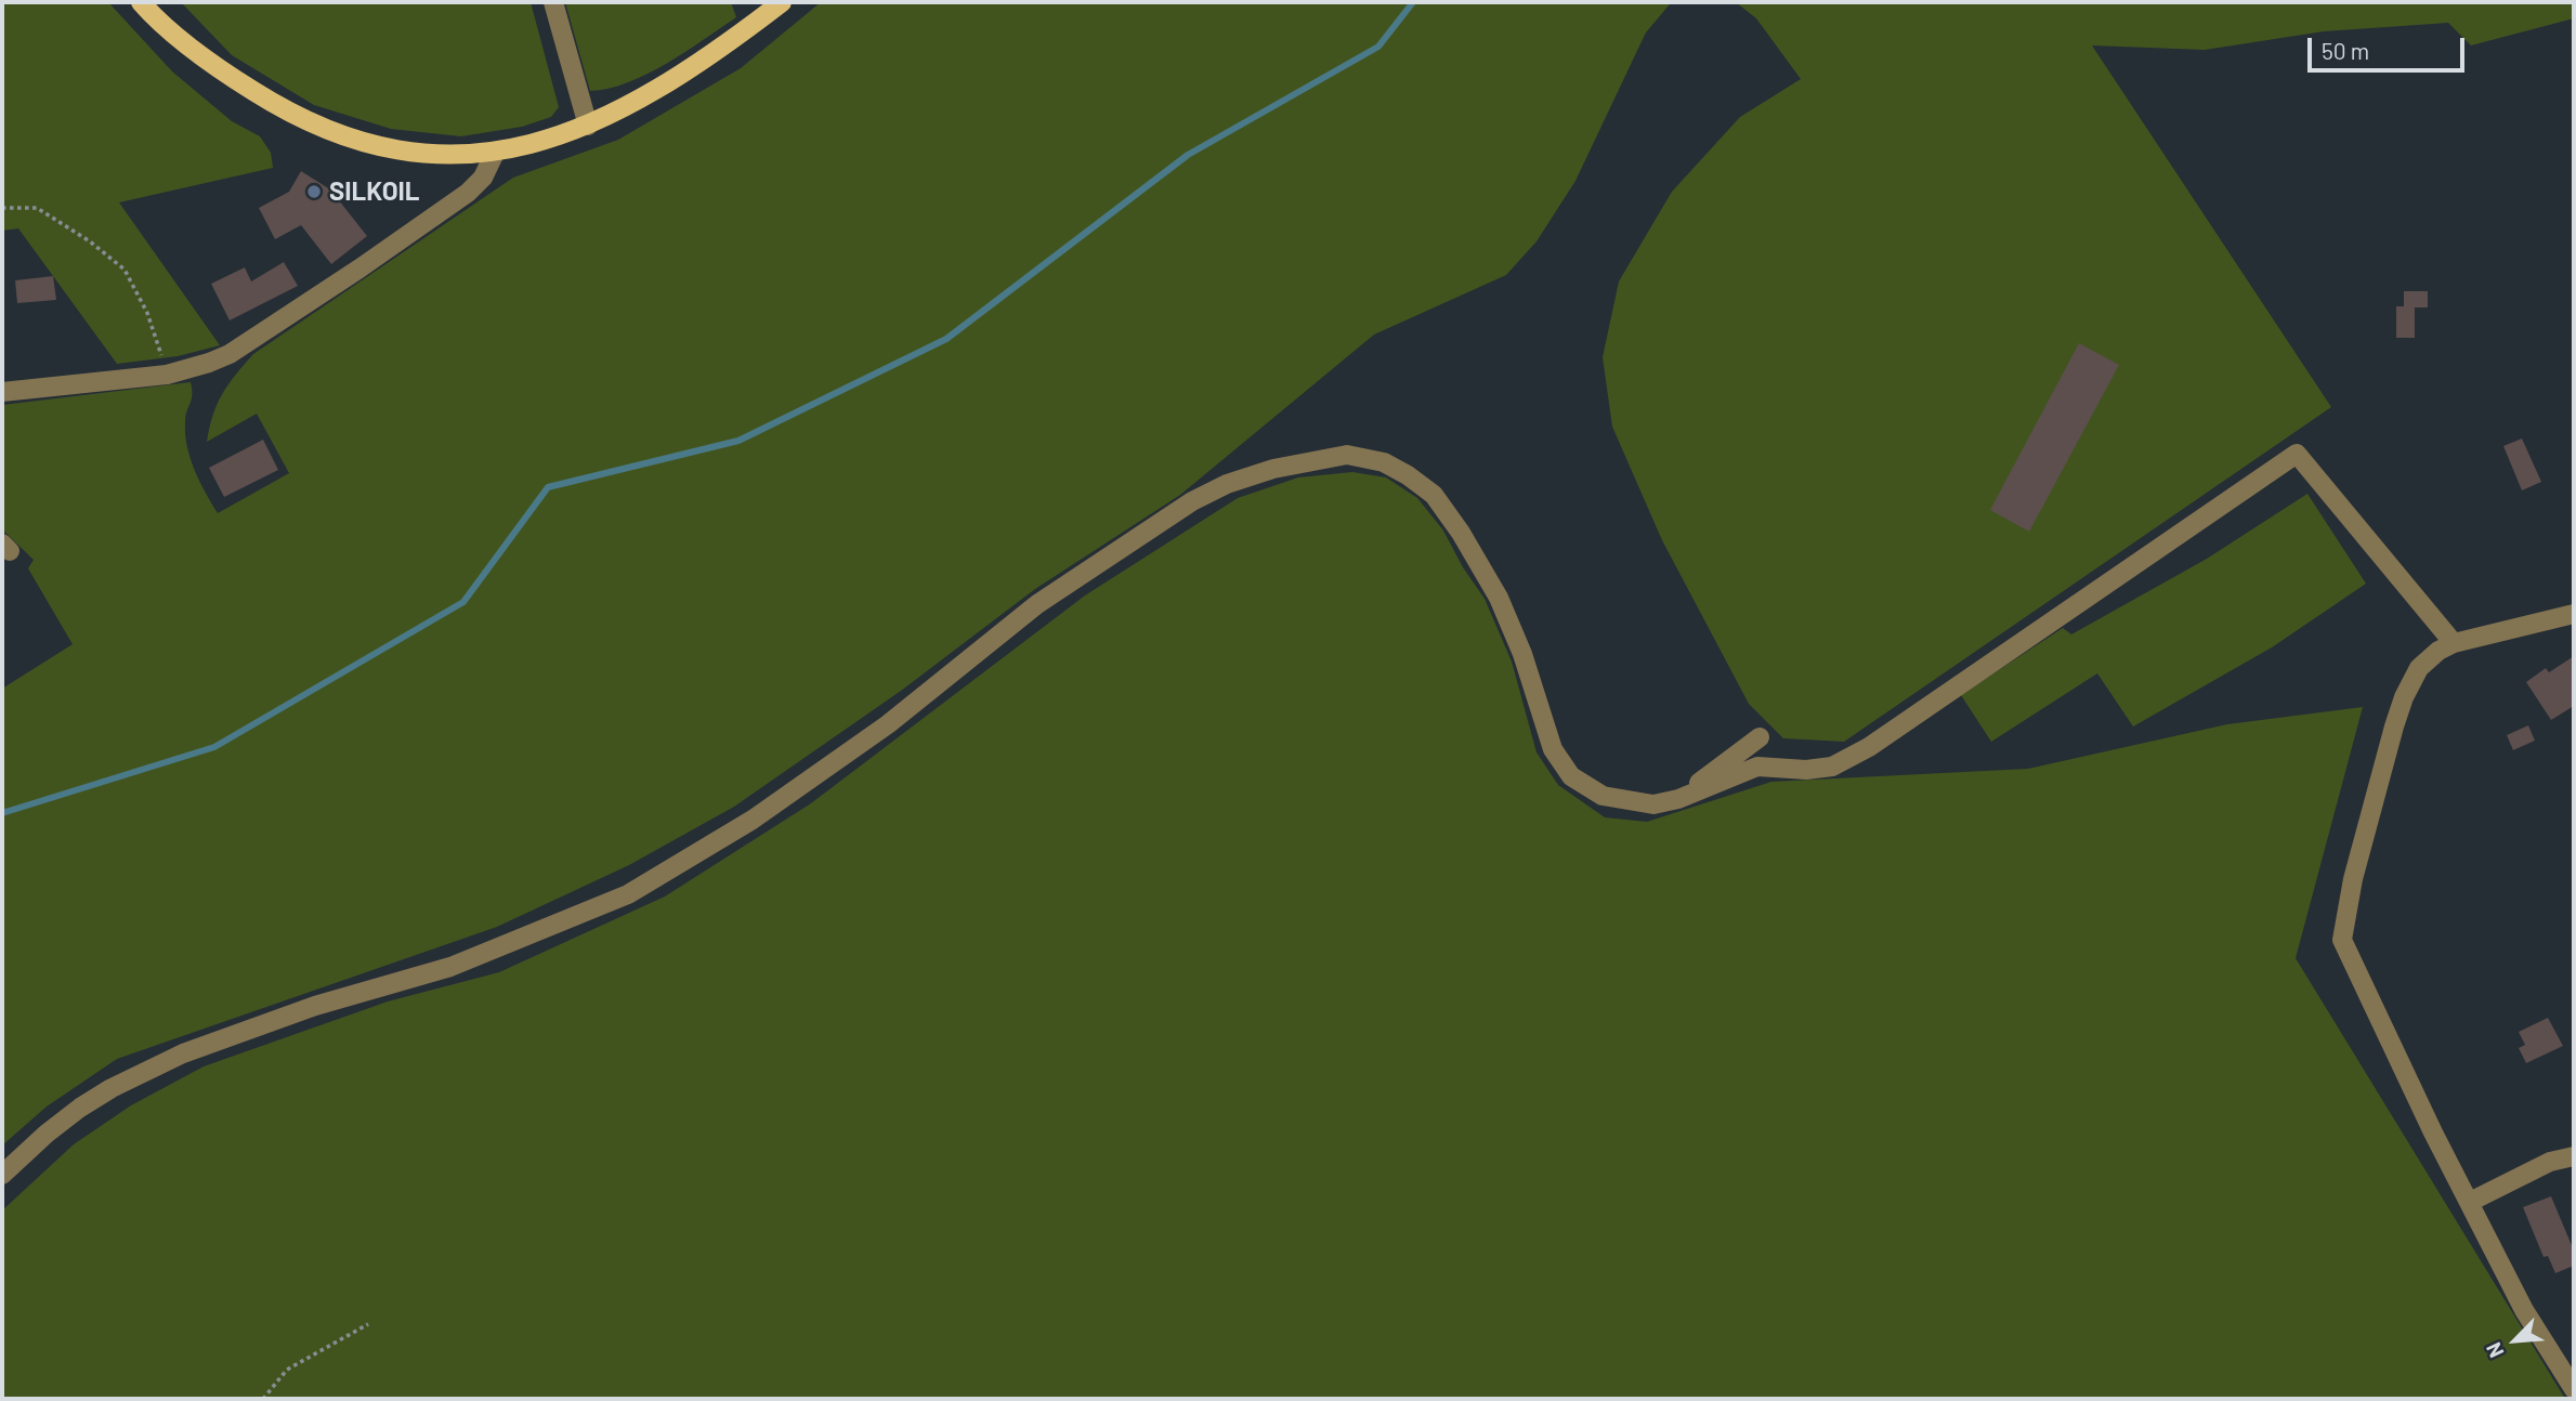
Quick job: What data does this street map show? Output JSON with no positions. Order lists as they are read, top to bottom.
{
  "places": ["SILKOIL"],
  "scale_bar": "50 m",
  "north": "bottom left"
}
